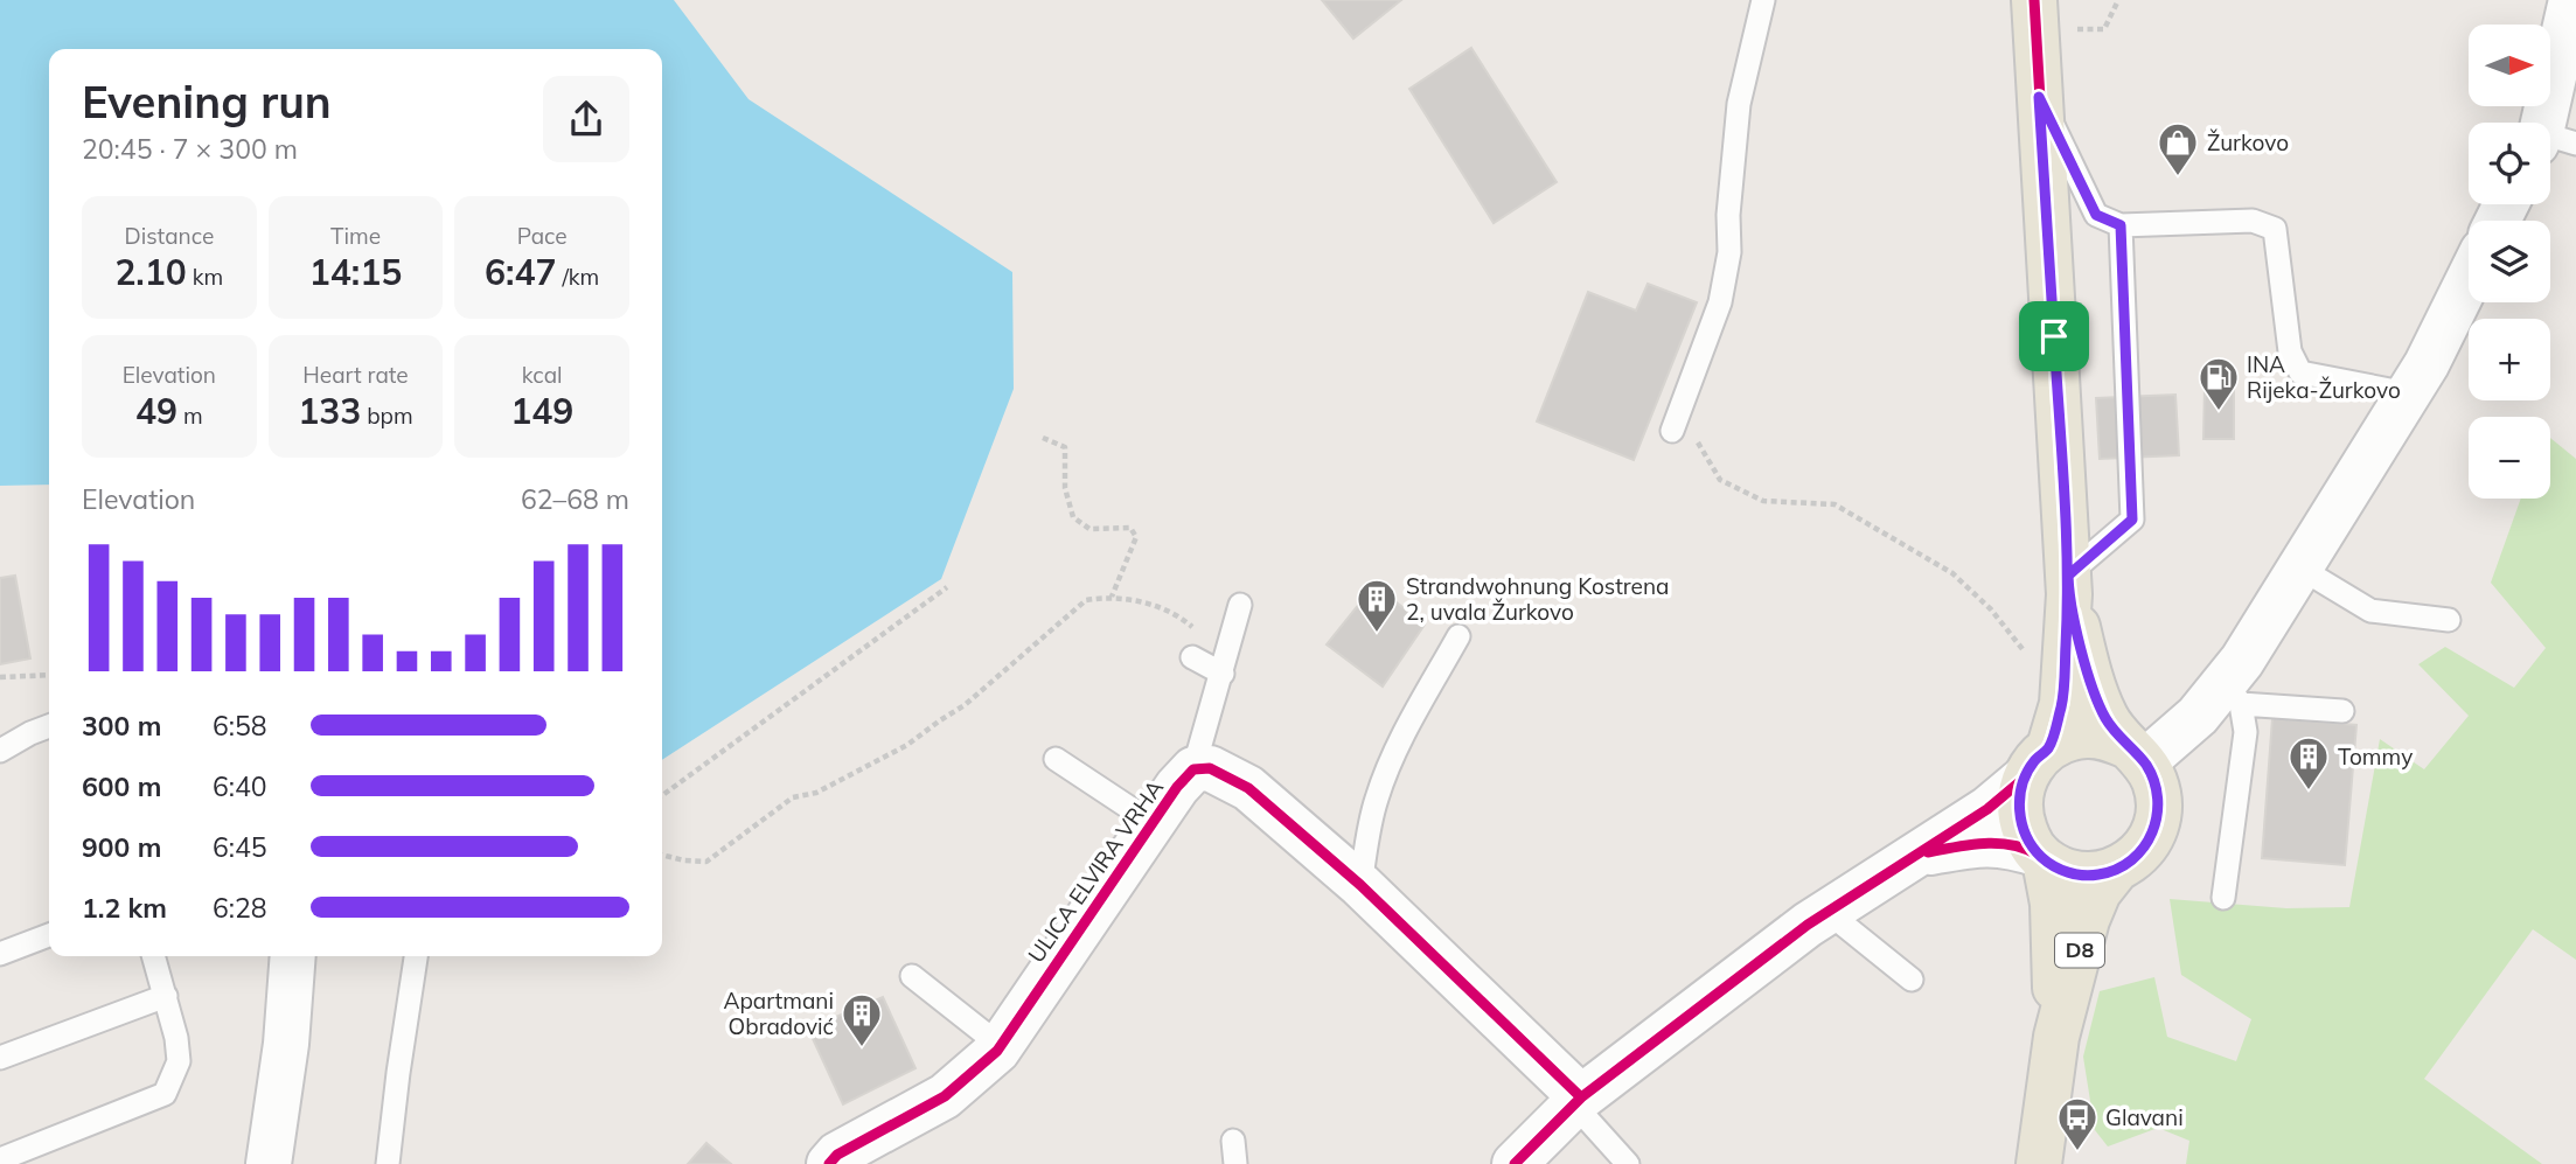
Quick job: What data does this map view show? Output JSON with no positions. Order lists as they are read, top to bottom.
{
  "streets": {
    "main road": ["D8"],
    "street": ["ULICA ELVIRA VRHA"]
  },
  "places": {
    "shop": ["Žurkovo"],
    "fuel station": ["INA Rijeka-Žurkovo"],
    "building": ["Strandwohnung Kostrena 2, uvala Žurkovo", "Tommy", "Apartmani Obradović"],
    "bus stop": ["Glavani"]
  },
  "north": "right",
  "page": {
    "map_buttons": ["+", "−"],
    "heading": ["Evening run", "20:45 · 7 × 300 m"],
    "stats": [
      ["Distance", "2.10 km"],
      ["Time", "14:15"],
      ["Pace", "6:47 /km"],
      ["Elevation", "49 m"],
      ["Heart rate", "133 bpm"],
      ["kcal", "149"]
    ],
    "chart": ["Elevation", "62–68 m"],
    "list": [
      {
        "name": "300 m",
        "note": "6:58"
      },
      {
        "name": "600 m",
        "note": "6:40"
      },
      {
        "name": "900 m",
        "note": "6:45"
      },
      {
        "name": "1.2 km",
        "note": "6:28"
      }
    ]
  }
}
